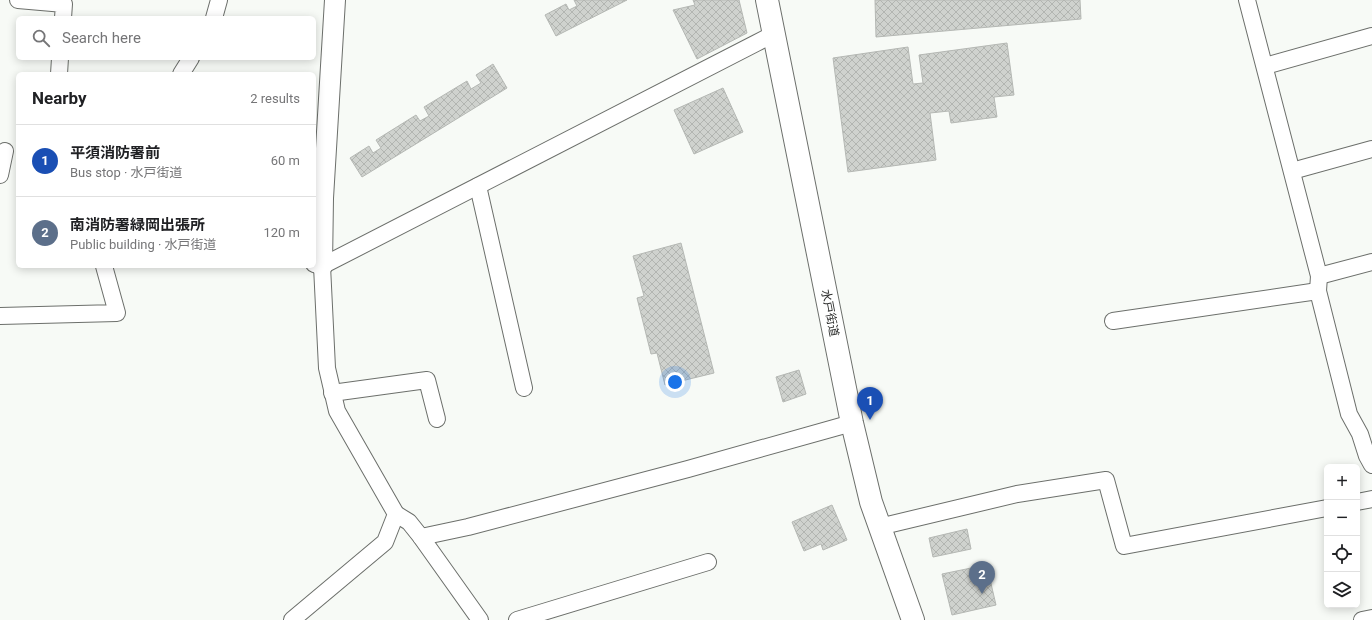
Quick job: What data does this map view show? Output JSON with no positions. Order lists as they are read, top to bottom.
{
  "streets": {
    "main road": ["水戸街道"]
  },
  "page": {
    "search": "Search here",
    "heading": ["Nearby", "2 results"],
    "list": [
      {
        "mark": "1",
        "name": "平須消防署前",
        "note": "Bus stop · 水戸街道",
        "value": "60 m"
      },
      {
        "mark": "2",
        "name": "南消防署緑岡出張所",
        "note": "Public building · 水戸街道",
        "value": "120 m"
      }
    ],
    "pins": ["1", "2"],
    "map_buttons": ["+", "−"]
  }
}
